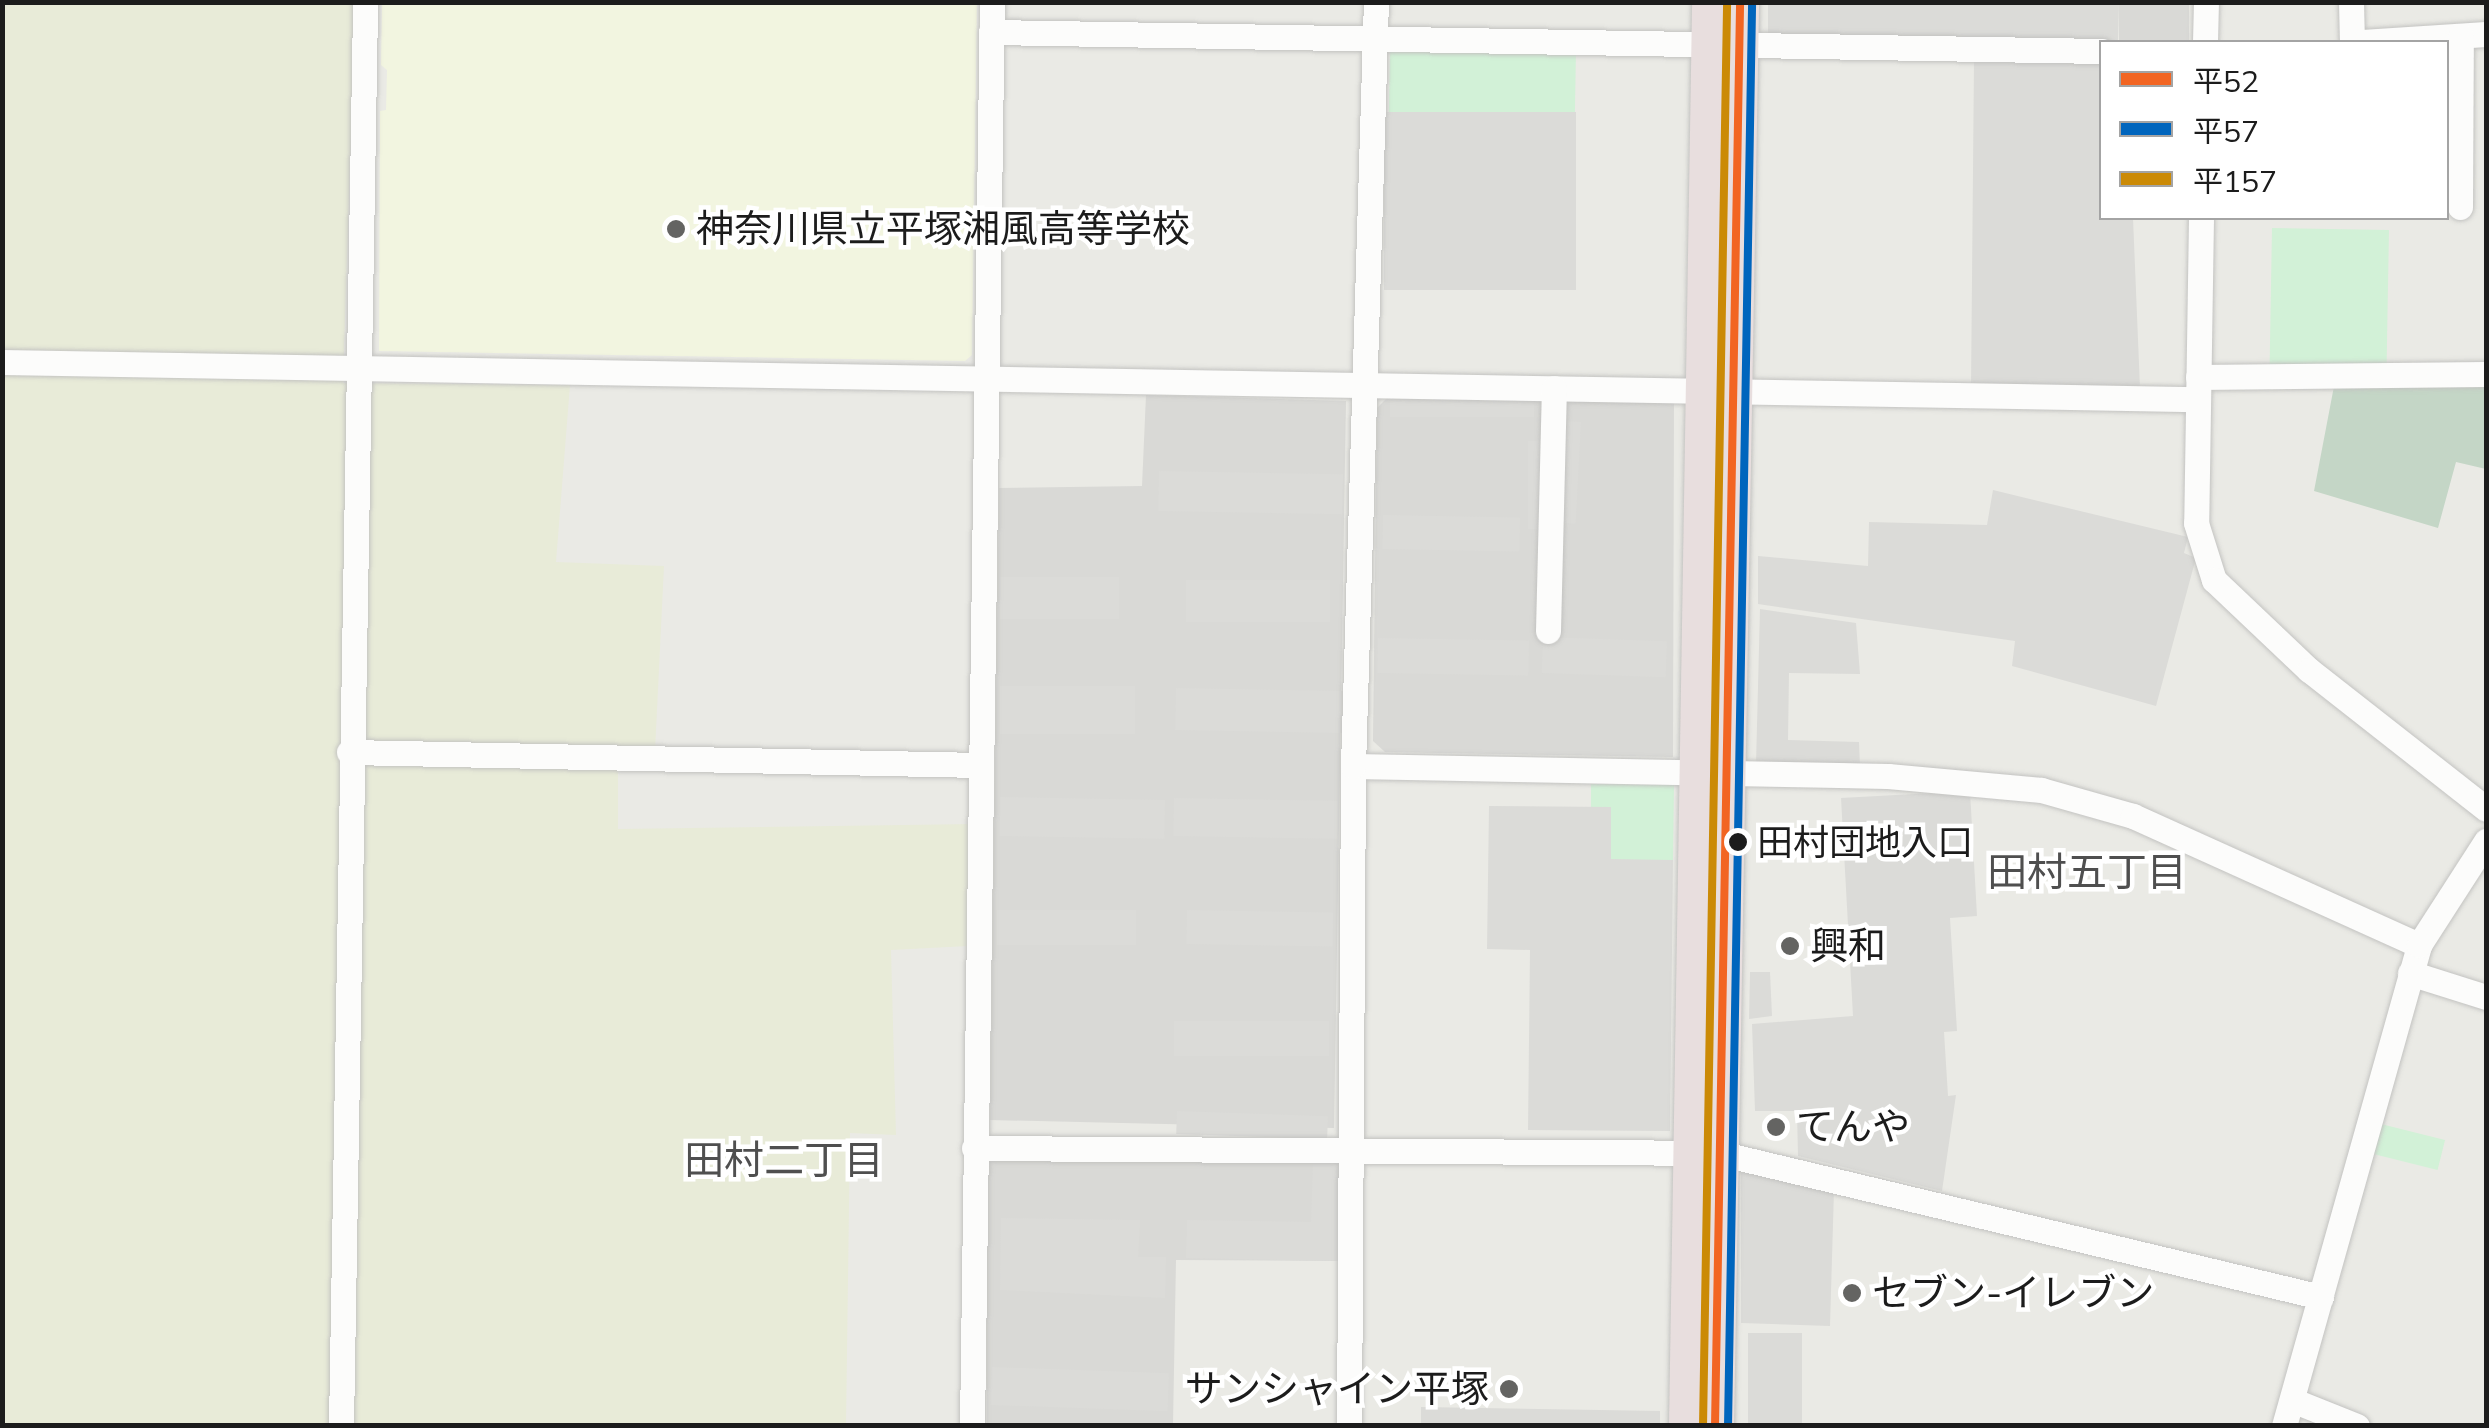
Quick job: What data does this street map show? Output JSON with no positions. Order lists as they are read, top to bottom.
{
  "districts": ["田村五丁目", "田村二丁目"],
  "places": [
    "神奈川県立平塚湘風高等学校",
    "田村団地入口",
    "興和",
    "てんや",
    "セブン-イレブン",
    "サンシャイン平塚"
  ],
  "lines": ["transit line 平52", "transit line 平57", "transit line 平157"],
  "legend": ["平52", "平57", "平157"]
}
